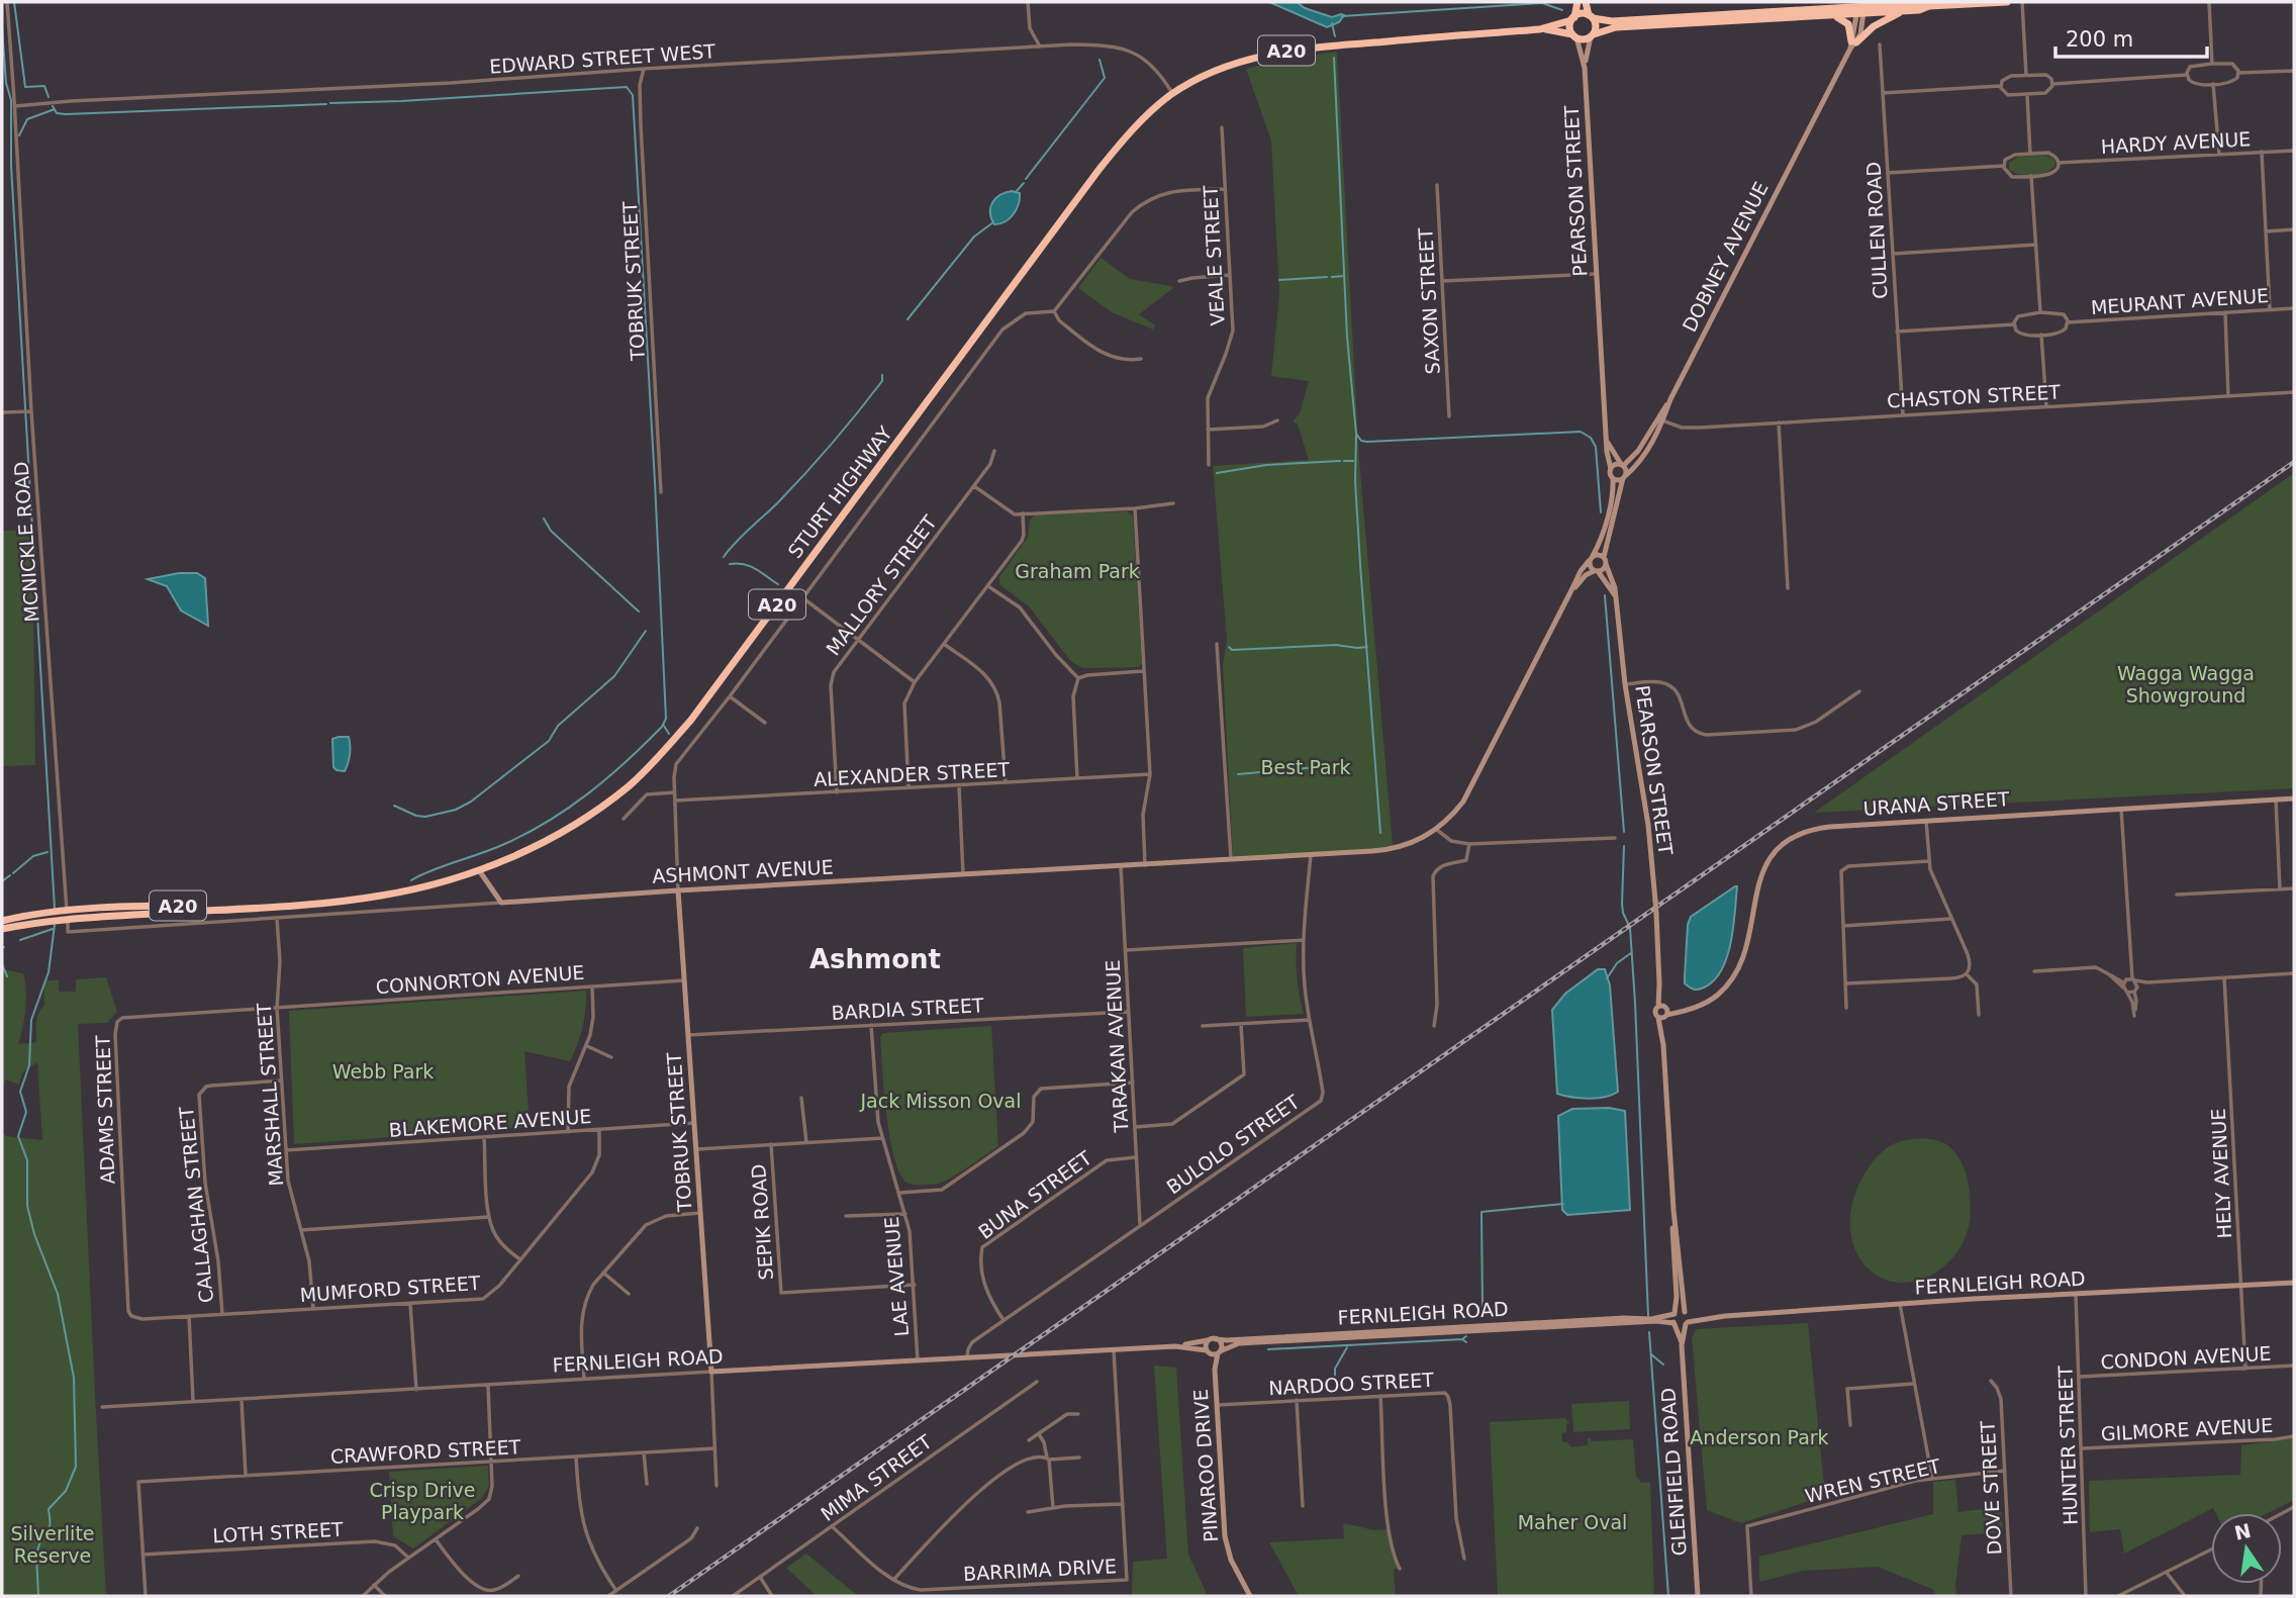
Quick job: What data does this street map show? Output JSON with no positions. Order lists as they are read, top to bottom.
{
  "streets": {
    "highway": ["A20", "STURT HIGHWAY"],
    "street": [
      "EDWARD STREET WEST",
      "HARDY AVENUE",
      "PEARSON STREET",
      "CULLEN ROAD",
      "VEALE STREET",
      "DOBNEY AVENUE",
      "TOBRUK STREET",
      "SAXON STREET",
      "MEURANT AVENUE",
      "CHASTON STREET",
      "MCNICKLE ROAD",
      "MALLORY STREET",
      "ALEXANDER STREET",
      "URANA STREET",
      "ASHMONT AVENUE",
      "CONNORTON AVENUE",
      "BARDIA STREET",
      "TARAKAN AVENUE",
      "MARSHALL STREET",
      "ADAMS STREET",
      "BLAKEMORE AVENUE",
      "BULOLO STREET",
      "HELY AVENUE",
      "BUNA STREET",
      "CALLAGHAN STREET",
      "SEPIK ROAD",
      "LAE AVENUE",
      "FERNLEIGH ROAD",
      "MUMFORD STREET",
      "CONDON AVENUE",
      "NARDOO STREET",
      "GILMORE AVENUE",
      "HUNTER STREET",
      "CRAWFORD STREET",
      "PINAROO DRIVE",
      "GLENFIELD ROAD",
      "MIMA STREET",
      "WREN STREET",
      "DOVE STREET",
      "LOTH STREET",
      "BARRIMA DRIVE"
    ]
  },
  "crossings": [
    ["A20", "EDWARD STREET WEST"],
    ["A20", "PEARSON STREET"],
    ["A20", "DOBNEY AVENUE"],
    ["A20", "STURT HIGHWAY"],
    ["EDWARD STREET WEST", "TOBRUK STREET"],
    ["EDWARD STREET WEST", "STURT HIGHWAY"],
    ["EDWARD STREET WEST", "MCNICKLE ROAD"],
    ["PEARSON STREET", "DOBNEY AVENUE"],
    ["PEARSON STREET", "URANA STREET"],
    ["PEARSON STREET", "FERNLEIGH ROAD"],
    ["PEARSON STREET", "GLENFIELD ROAD"],
    ["CULLEN ROAD", "CHASTON STREET"],
    ["DOBNEY AVENUE", "CHASTON STREET"],
    ["TOBRUK STREET", "ALEXANDER STREET"],
    ["TOBRUK STREET", "ASHMONT AVENUE"],
    ["TOBRUK STREET", "CONNORTON AVENUE"],
    ["TOBRUK STREET", "BARDIA STREET"],
    ["TOBRUK STREET", "BLAKEMORE AVENUE"],
    ["TOBRUK STREET", "FERNLEIGH ROAD"],
    ["TOBRUK STREET", "CRAWFORD STREET"],
    ["STURT HIGHWAY", "MCNICKLE ROAD"],
    ["STURT HIGHWAY", "ASHMONT AVENUE"],
    ["MCNICKLE ROAD", "ASHMONT AVENUE"],
    ["MALLORY STREET", "ALEXANDER STREET"],
    ["ASHMONT AVENUE", "TARAKAN AVENUE"],
    ["ASHMONT AVENUE", "MARSHALL STREET"],
    ["ASHMONT AVENUE", "BULOLO STREET"],
    ["CONNORTON AVENUE", "MARSHALL STREET"],
    ["CONNORTON AVENUE", "ADAMS STREET"],
    ["BARDIA STREET", "TARAKAN AVENUE"],
    ["BARDIA STREET", "LAE AVENUE"],
    ["TARAKAN AVENUE", "BULOLO STREET"],
    ["TARAKAN AVENUE", "BUNA STREET"],
    ["MARSHALL STREET", "ADAMS STREET"],
    ["MARSHALL STREET", "BLAKEMORE AVENUE"],
    ["MARSHALL STREET", "CALLAGHAN STREET"],
    ["MARSHALL STREET", "MUMFORD STREET"],
    ["ADAMS STREET", "MUMFORD STREET"],
    ["BLAKEMORE AVENUE", "MUMFORD STREET"],
    ["BULOLO STREET", "BUNA STREET"],
    ["BULOLO STREET", "FERNLEIGH ROAD"],
    ["HELY AVENUE", "FERNLEIGH ROAD"],
    ["HELY AVENUE", "CONDON AVENUE"],
    ["CALLAGHAN STREET", "MUMFORD STREET"],
    ["SEPIK ROAD", "LAE AVENUE"],
    ["LAE AVENUE", "FERNLEIGH ROAD"],
    ["FERNLEIGH ROAD", "HUNTER STREET"],
    ["FERNLEIGH ROAD", "PINAROO DRIVE"],
    ["FERNLEIGH ROAD", "GLENFIELD ROAD"],
    ["FERNLEIGH ROAD", "BARRIMA DRIVE"],
    ["CONDON AVENUE", "HUNTER STREET"],
    ["NARDOO STREET", "PINAROO DRIVE"],
    ["GILMORE AVENUE", "HUNTER STREET"],
    ["CRAWFORD STREET", "LOTH STREET"],
    ["MIMA STREET", "BARRIMA DRIVE"],
    ["WREN STREET", "DOVE STREET"]
  ],
  "districts": ["Ashmont"],
  "parks": [
    "Graham Park",
    "Wagga Wagga Showground",
    "Best Park",
    "Webb Park",
    "Jack Misson Oval",
    "Anderson Park",
    "Crisp Drive Playpark",
    "Maher Oval",
    "Silverlite Reserve"
  ],
  "scale_bar": "200 m",
  "north": "top"
}
